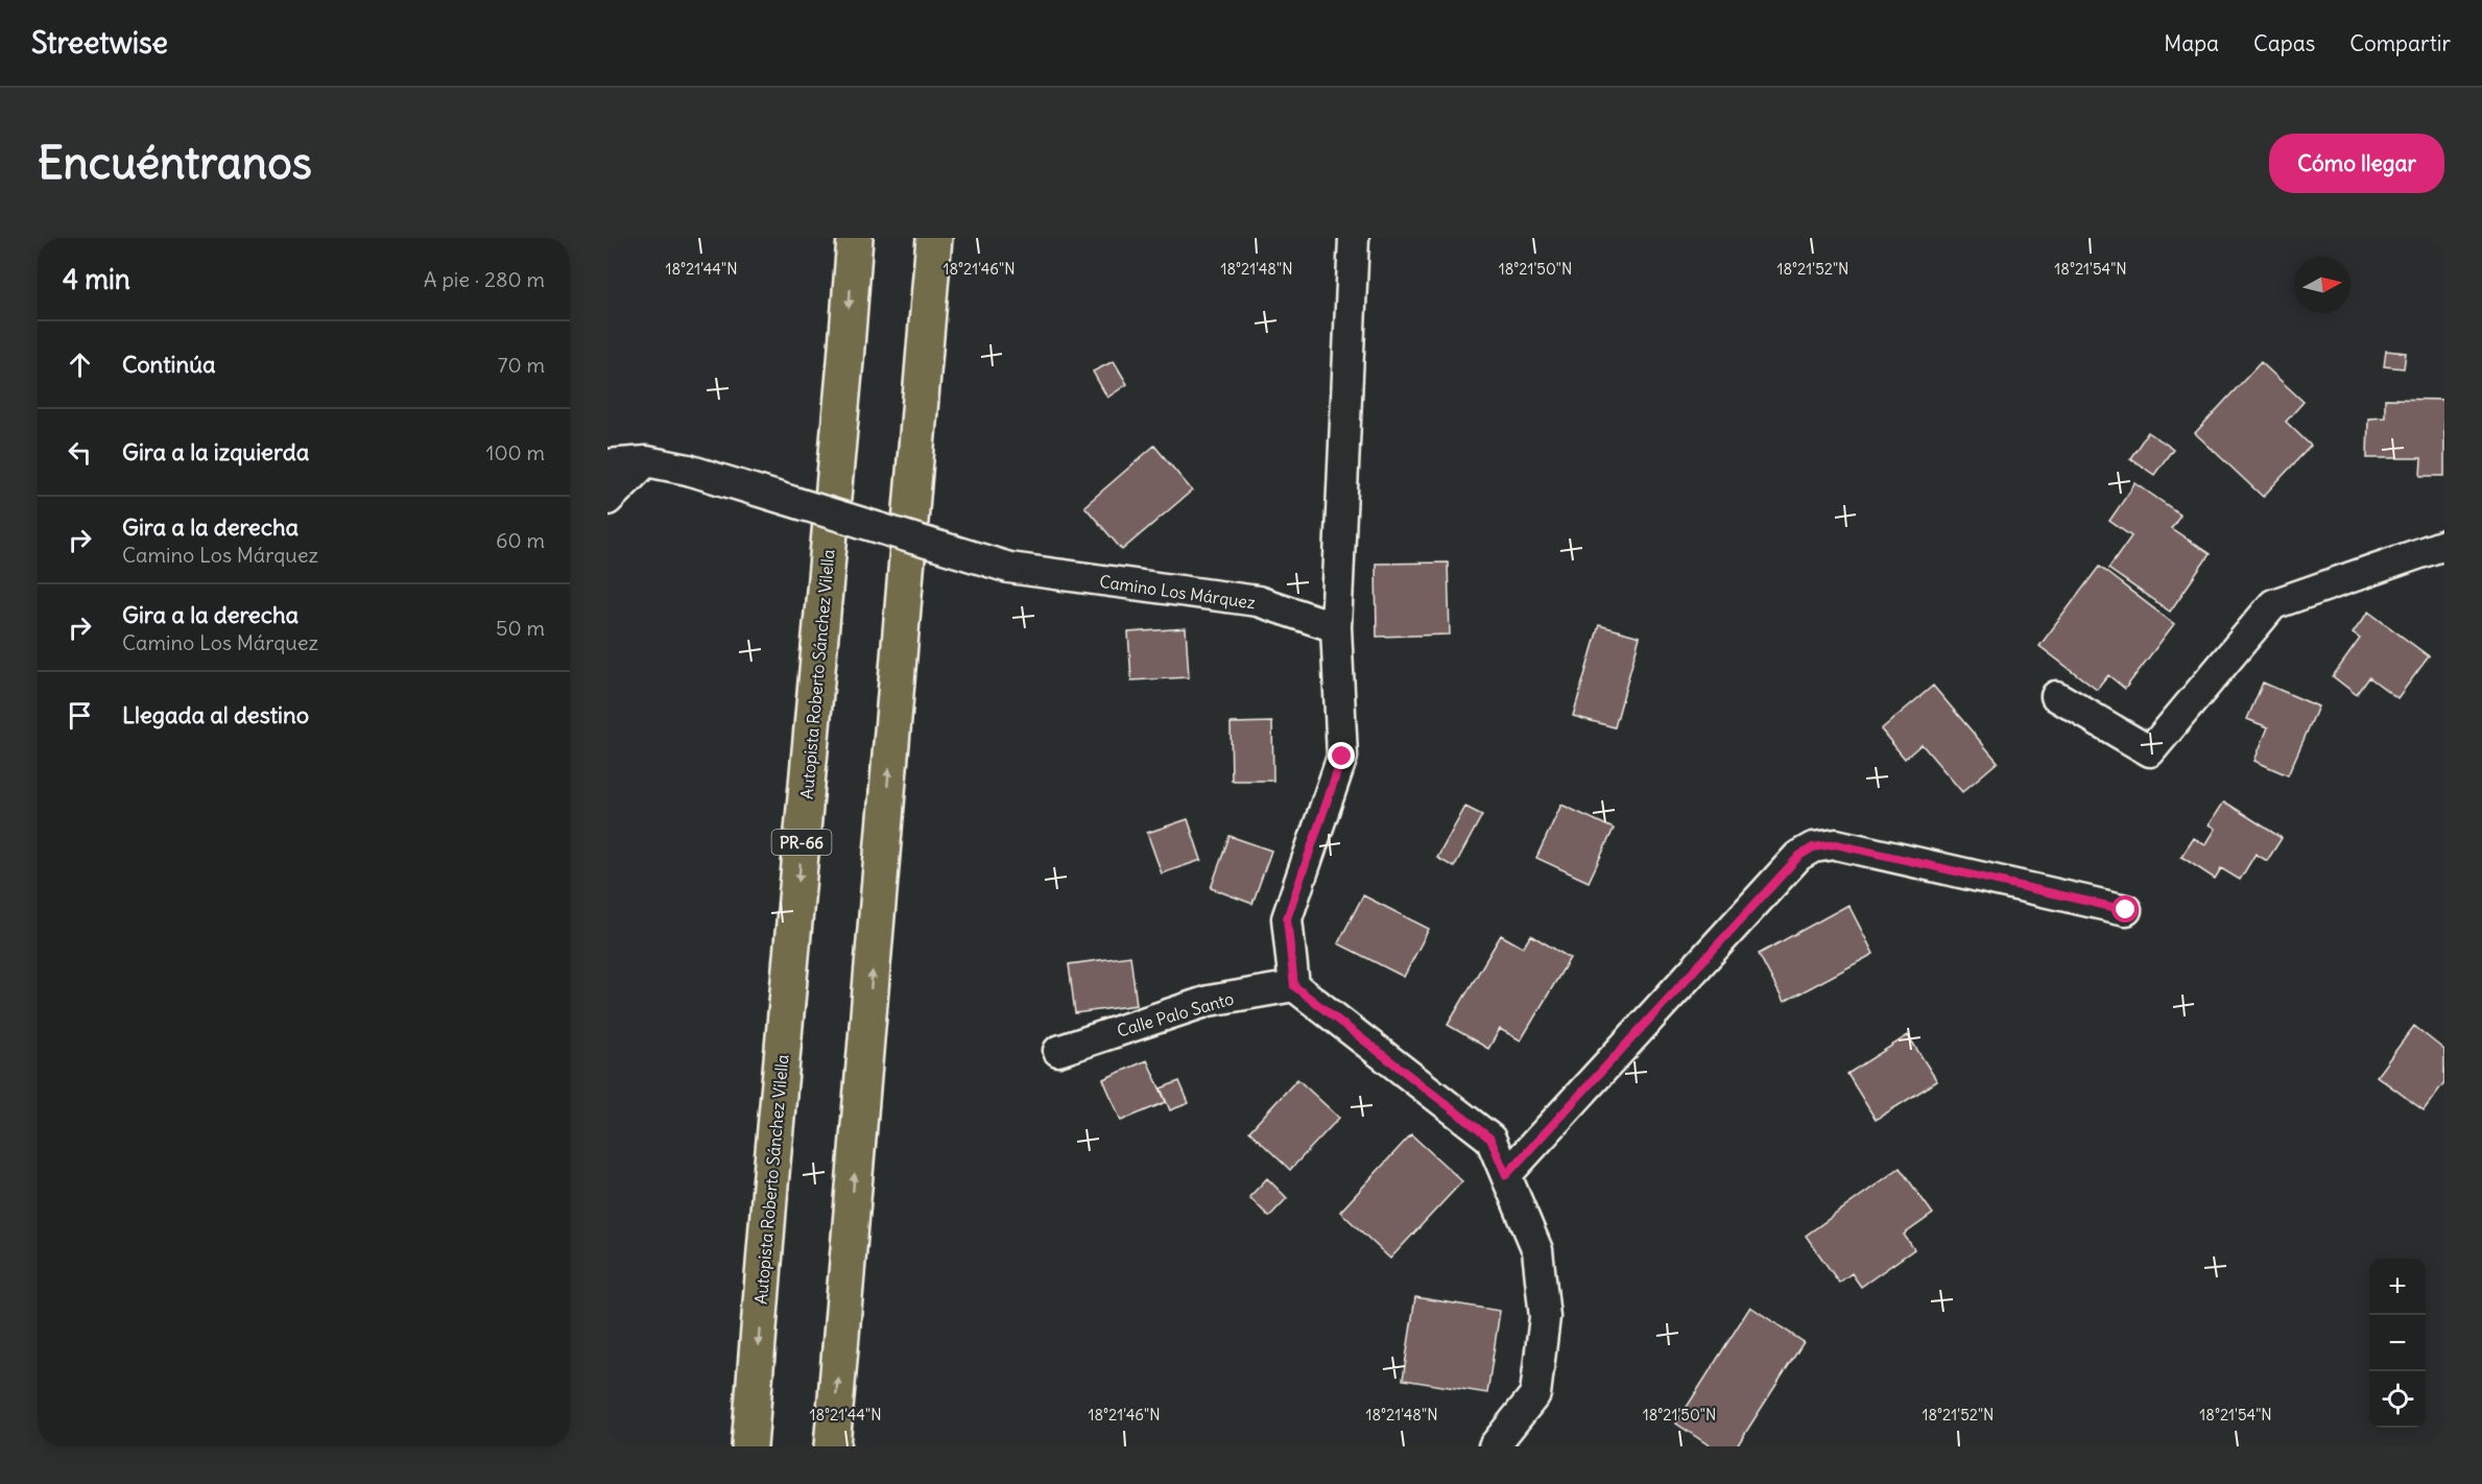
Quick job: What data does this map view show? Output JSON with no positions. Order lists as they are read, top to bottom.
{
  "streets": {
    "highway": ["Autopista Roberto Sánchez Vilella", "PR-66"],
    "street": ["Camino Los Márquez", "Calle Palo Santo"]
  },
  "north": "right",
  "page": {
    "header": "Streetwise",
    "nav": ["Mapa", "Capas", "Compartir"],
    "buttons": "Cómo llegar",
    "title": "Encuéntranos",
    "heading": ["4 min", "A pie · 280 m"],
    "list": [
      ["Continúa", "70 m"],
      ["Gira a la izquierda", "100 m"],
      ["Gira a la derecha", "Camino Los Márquez", "60 m"],
      ["Gira a la derecha", "Camino Los Márquez", "50 m"],
      "Llegada al destino"
    ],
    "map_buttons": ["+", "−"]
  },
  "coordinates": [
    "18°21'44\"N",
    "18°21'46\"N",
    "18°21'48\"N",
    "18°21'50\"N",
    "18°21'52\"N",
    "18°21'54\"N"
  ]
}
